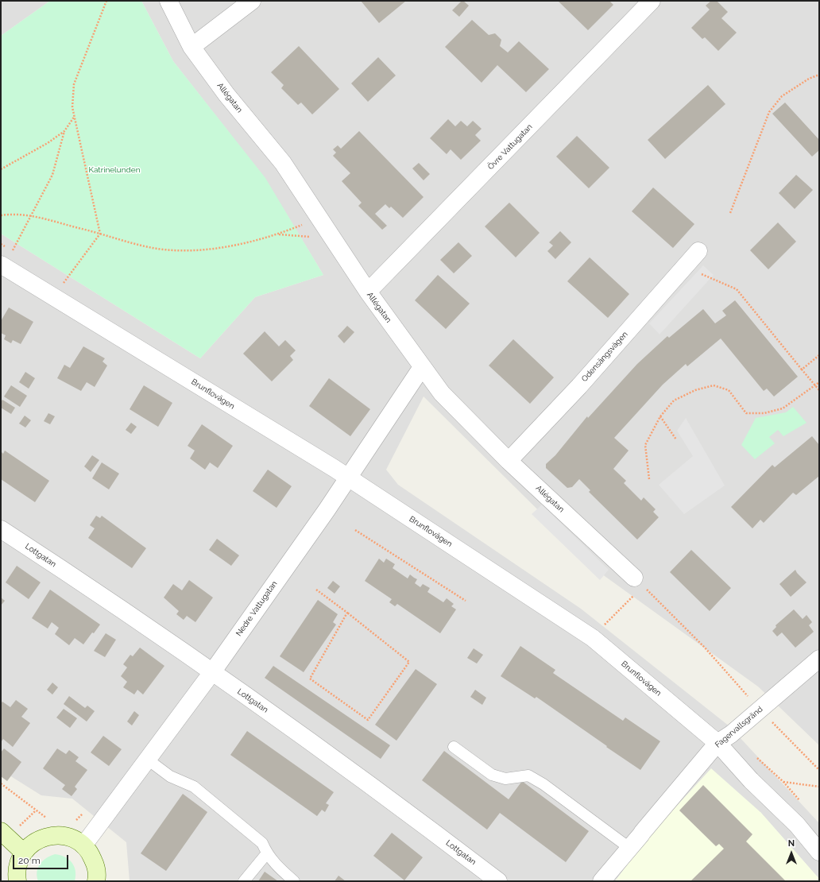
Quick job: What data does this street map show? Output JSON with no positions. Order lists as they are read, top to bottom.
{
  "streets": {
    "street": [
      "Allégatan",
      "Övre Vattugatan",
      "Odensängsvägen",
      "Brunflovägen",
      "Lottgatan",
      "Nedre Vattugatan",
      "Fagervallsgränd"
    ]
  },
  "crossings": [
    ["Allégatan", "Övre Vattugatan"],
    ["Allégatan", "Odensängsvägen"],
    ["Allégatan", "Nedre Vattugatan"],
    ["Brunflovägen", "Nedre Vattugatan"],
    ["Brunflovägen", "Fagervallsgränd"],
    ["Lottgatan", "Nedre Vattugatan"]
  ],
  "parks": ["Katrinelunden"],
  "scale_bar": "20 m",
  "north": "top"
}
